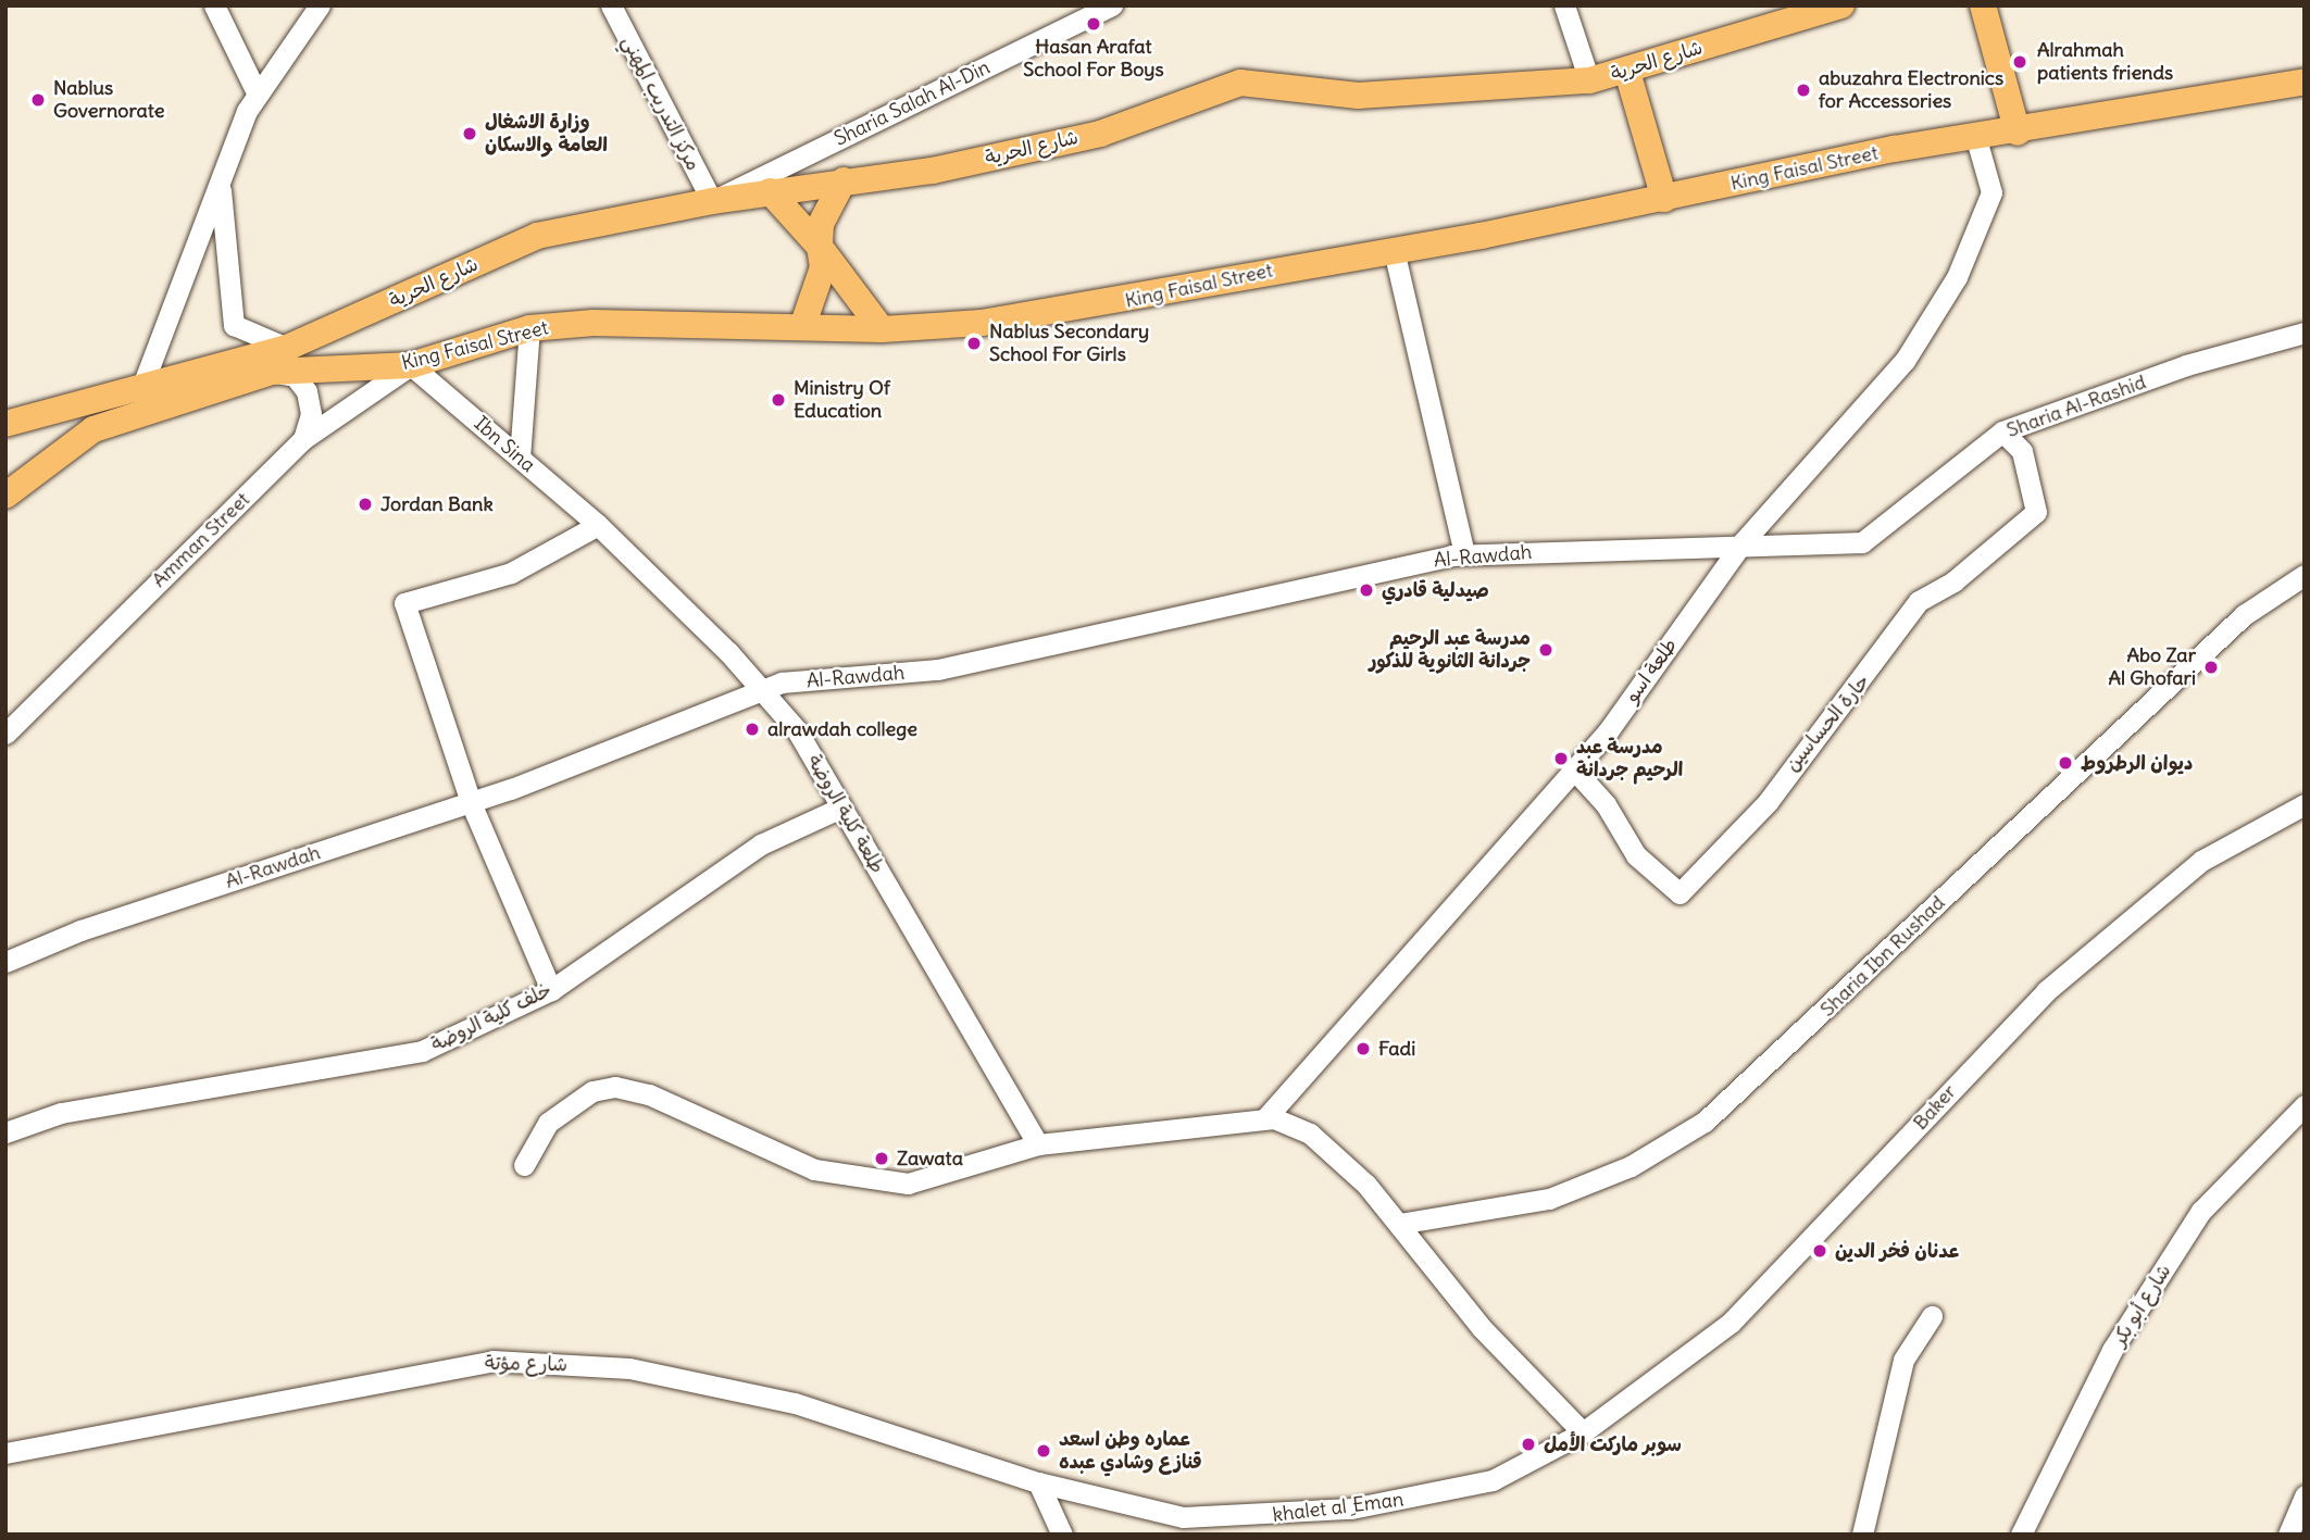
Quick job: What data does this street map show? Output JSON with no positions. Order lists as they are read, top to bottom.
{
  "streets": {
    "main road": ["شارع الحرية", "King Faisal Street"],
    "street": [
      "مركز التدريب المهني",
      "Sharia Salah Al-Din",
      "Sharia Al-Rashid",
      "Ibn Sina",
      "Amman Street",
      "Al-Rawdah",
      "طلعة اسو",
      "حارة الحساسين",
      "طلعة كلية الروضة",
      "Sharia Ibn Rushad",
      "خلف كلية الروضة",
      "Baker",
      "شارع أبو بكر",
      "شارع مؤتة",
      "khalet al ِEman"
    ]
  },
  "crossings": [
    ["شارع الحرية", "مركز التدريب المهني"],
    ["شارع الحرية", "Sharia Salah Al-Din"],
    ["مركز التدريب المهني", "Sharia Salah Al-Din"],
    ["King Faisal Street", "Ibn Sina"],
    ["King Faisal Street", "Amman Street"],
    ["King Faisal Street", "طلعة اسو"],
    ["Sharia Al-Rashid", "Al-Rawdah"],
    ["Sharia Al-Rashid", "طلعة اسو"],
    ["Sharia Al-Rashid", "حارة الحساسين"],
    ["Ibn Sina", "Amman Street"],
    ["Ibn Sina", "طلعة كلية الروضة"],
    ["Al-Rawdah", "طلعة اسو"],
    ["Al-Rawdah", "طلعة كلية الروضة"],
    ["طلعة اسو", "حارة الحساسين"],
    ["طلعة كلية الروضة", "خلف كلية الروضة"],
    ["Baker", "khalet al ِEman"],
    ["شارع مؤتة", "khalet al ِEman"]
  ],
  "places": [
    "Hasan Arafat School For Boys",
    "Alrahmah patients friends",
    "abuzahra Electronics for Accessories",
    "Nablus Governorate",
    "وزارة الاشغال العامة والاسكان",
    "Nablus Secondary School For Girls",
    "Ministry Of Education",
    "Jordan Bank",
    "صيدلية قادري",
    "مدرسة عبد الرحيم جردانة الثانوية للذكور",
    "Abo Zar Al Ghofari",
    "alrawdah college",
    "مدرسة عبد الرحيم جردانة",
    "ديوان الرطروط",
    "Fadi",
    "Zawata",
    "عدنان فخر الدين",
    "سوبر ماركت الأمل",
    "عماره وطن اسعد قنازع وشادي عبده"
  ]
}
